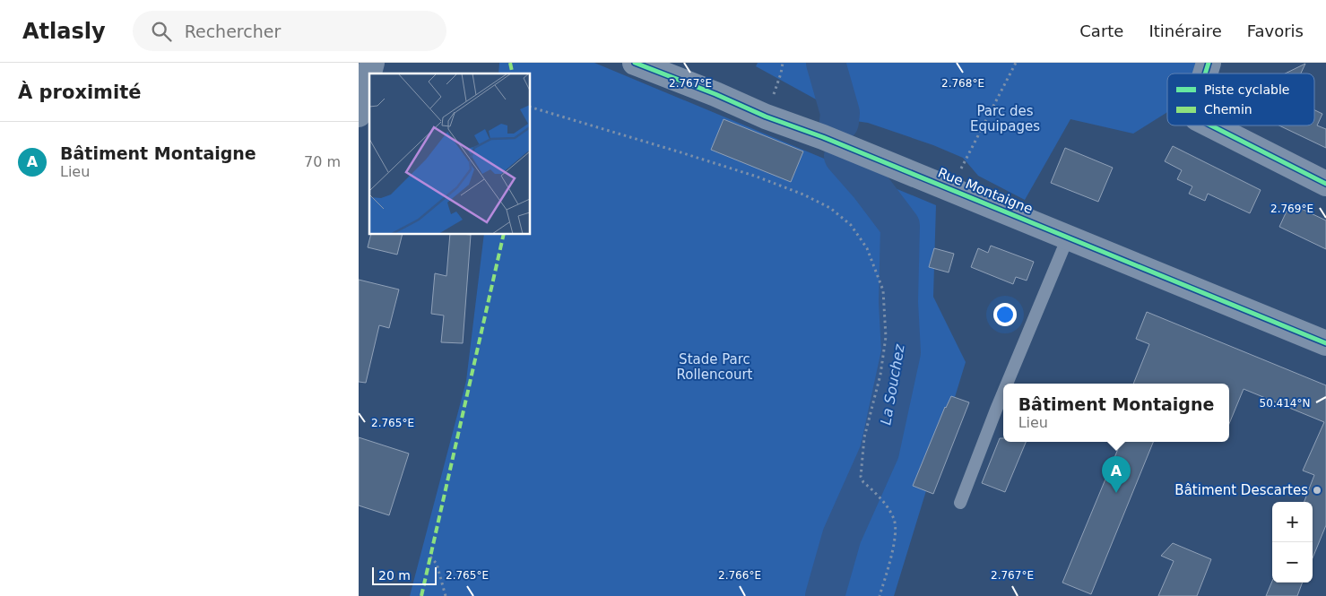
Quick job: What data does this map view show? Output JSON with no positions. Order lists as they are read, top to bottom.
{
  "streets": {
    "street": ["Rue Montaigne"]
  },
  "water": ["La Souchez"],
  "parks": ["Parc des Equipages", "Stade Parc Rollencourt"],
  "places": ["Bâtiment Descartes"],
  "legend": ["Piste cyclable", "Chemin"],
  "scale_bar": "20 m",
  "page": {
    "header": "Atlasly",
    "search": "Rechercher",
    "nav": ["Carte", "Itinéraire", "Favoris"],
    "heading": "À proximité",
    "list": [
      {
        "mark": "A",
        "name": "Bâtiment Montaigne",
        "note": "Lieu",
        "value": "70 m"
      }
    ],
    "popup": ["Bâtiment Montaigne", "Lieu"],
    "pins": "A",
    "map_buttons": ["+", "−"],
    "scale": "20 m"
  },
  "coordinates": [
    "2.767°E",
    "2.768°E",
    "2.769°E",
    "50.414°N",
    "2.765°E",
    "2.766°E"
  ]
}
